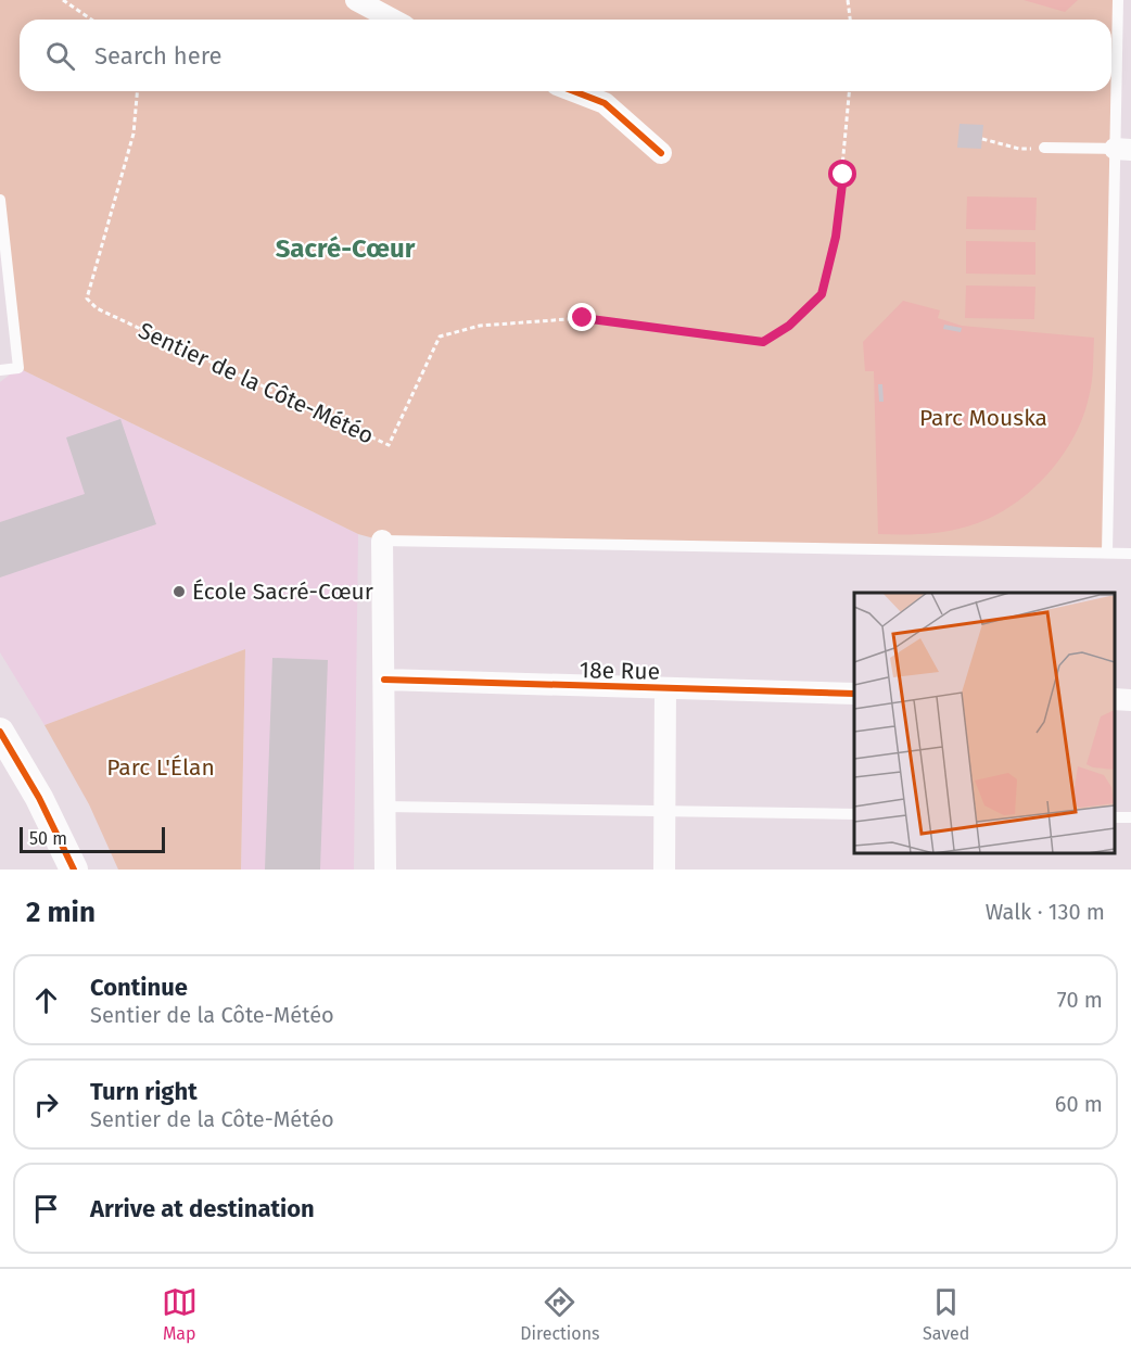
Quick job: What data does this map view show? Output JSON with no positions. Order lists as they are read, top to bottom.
{
  "streets": {
    "street": ["18e Rue"],
    "path": ["Sentier de la Côte-Météo"]
  },
  "districts": ["Sacré-Cœur"],
  "parks": ["Parc Mouska", "Parc L'Élan"],
  "places": ["École Sacré-Cœur"],
  "scale_bar": "50 m",
  "page": {
    "search": "Search here",
    "scale": "50 m",
    "heading": ["2 min", "Walk · 130 m"],
    "list": [
      ["Continue", "Sentier de la Côte-Météo", "70 m"],
      ["Turn right", "Sentier de la Côte-Météo", "60 m"],
      "Arrive at destination"
    ],
    "nav": ["Map", "Directions", "Saved"]
  }
}
